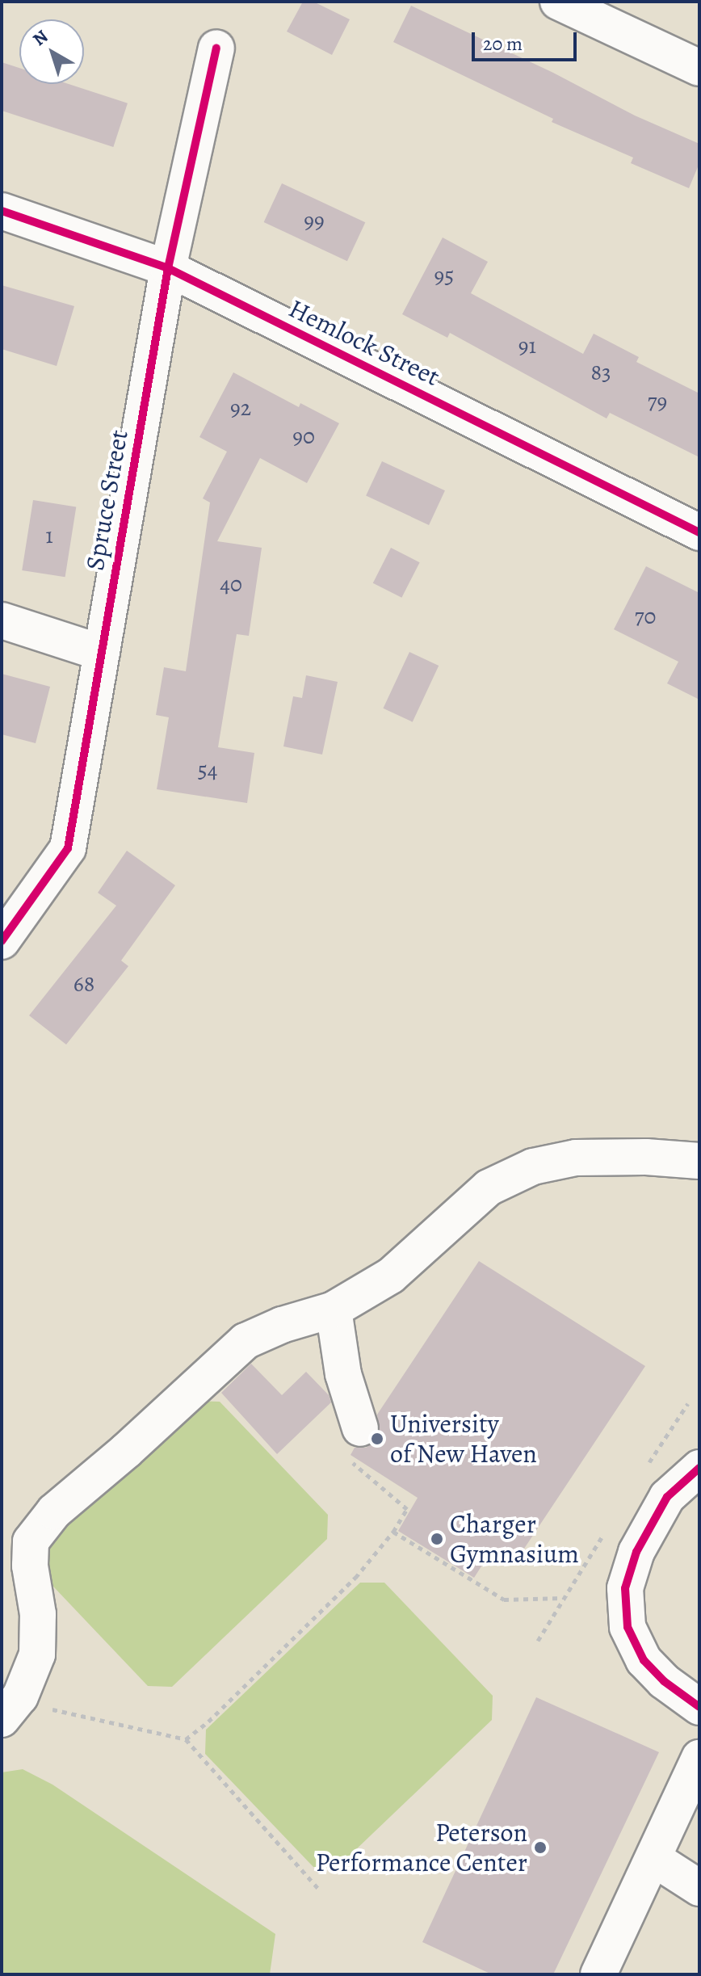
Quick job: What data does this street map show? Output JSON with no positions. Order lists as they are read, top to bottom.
{
  "streets": {
    "street": ["Hemlock Street", "Spruce Street"]
  },
  "crossings": [
    ["Hemlock Street", "Spruce Street"]
  ],
  "places": ["University of New Haven", "Charger Gymnasium", "Peterson Performance Center"],
  "house_numbers": [
    "99",
    "95",
    "91",
    "83",
    "79",
    "92",
    "90",
    "1",
    "40",
    "70",
    "54",
    "68"
  ],
  "scale_bar": "20 m",
  "north": "top left"
}
